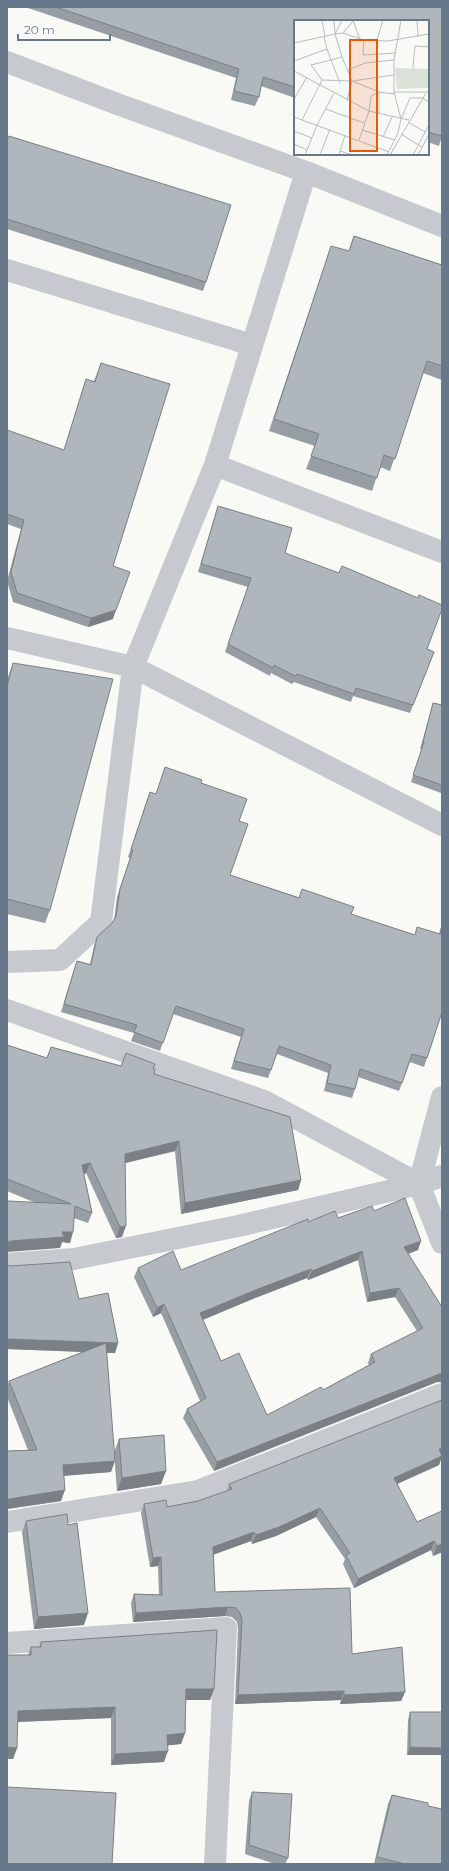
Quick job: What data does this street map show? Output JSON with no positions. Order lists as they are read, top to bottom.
{
  "scale_bar": "20 m"
}
